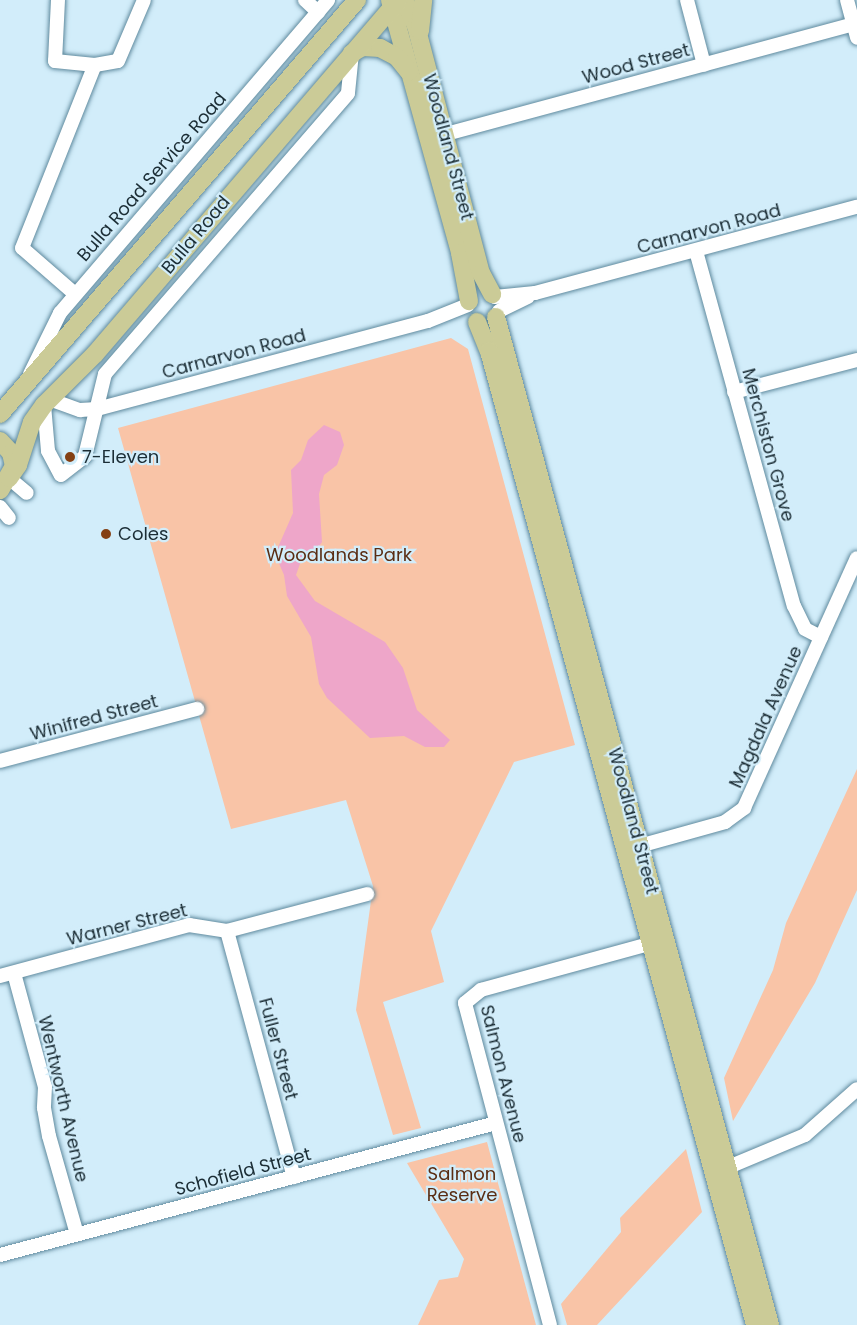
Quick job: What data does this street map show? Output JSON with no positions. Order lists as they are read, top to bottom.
{
  "streets": {
    "main road": ["Woodland Street", "Bulla Road"],
    "street": [
      "Wood Street",
      "Bulla Road Service Road",
      "Carnarvon Road",
      "Merchiston Grove",
      "Magdala Avenue",
      "Winifred Street",
      "Warner Street",
      "Fuller Street",
      "Salmon Avenue",
      "Wentworth Avenue",
      "Schofield Street"
    ]
  },
  "crossings": [
    ["Wood Street", "Woodland Street"],
    ["Woodland Street", "Carnarvon Road"],
    ["Woodland Street", "Bulla Road"],
    ["Woodland Street", "Magdala Avenue"],
    ["Woodland Street", "Salmon Avenue"],
    ["Bulla Road Service Road", "Bulla Road"],
    ["Carnarvon Road", "Bulla Road"],
    ["Carnarvon Road", "Merchiston Grove"],
    ["Merchiston Grove", "Magdala Avenue"],
    ["Warner Street", "Fuller Street"],
    ["Warner Street", "Wentworth Avenue"],
    ["Fuller Street", "Schofield Street"],
    ["Salmon Avenue", "Schofield Street"],
    ["Wentworth Avenue", "Schofield Street"]
  ],
  "parks": ["Woodlands Park", "Salmon Reserve"],
  "places": ["7-Eleven", "Coles"]
}
